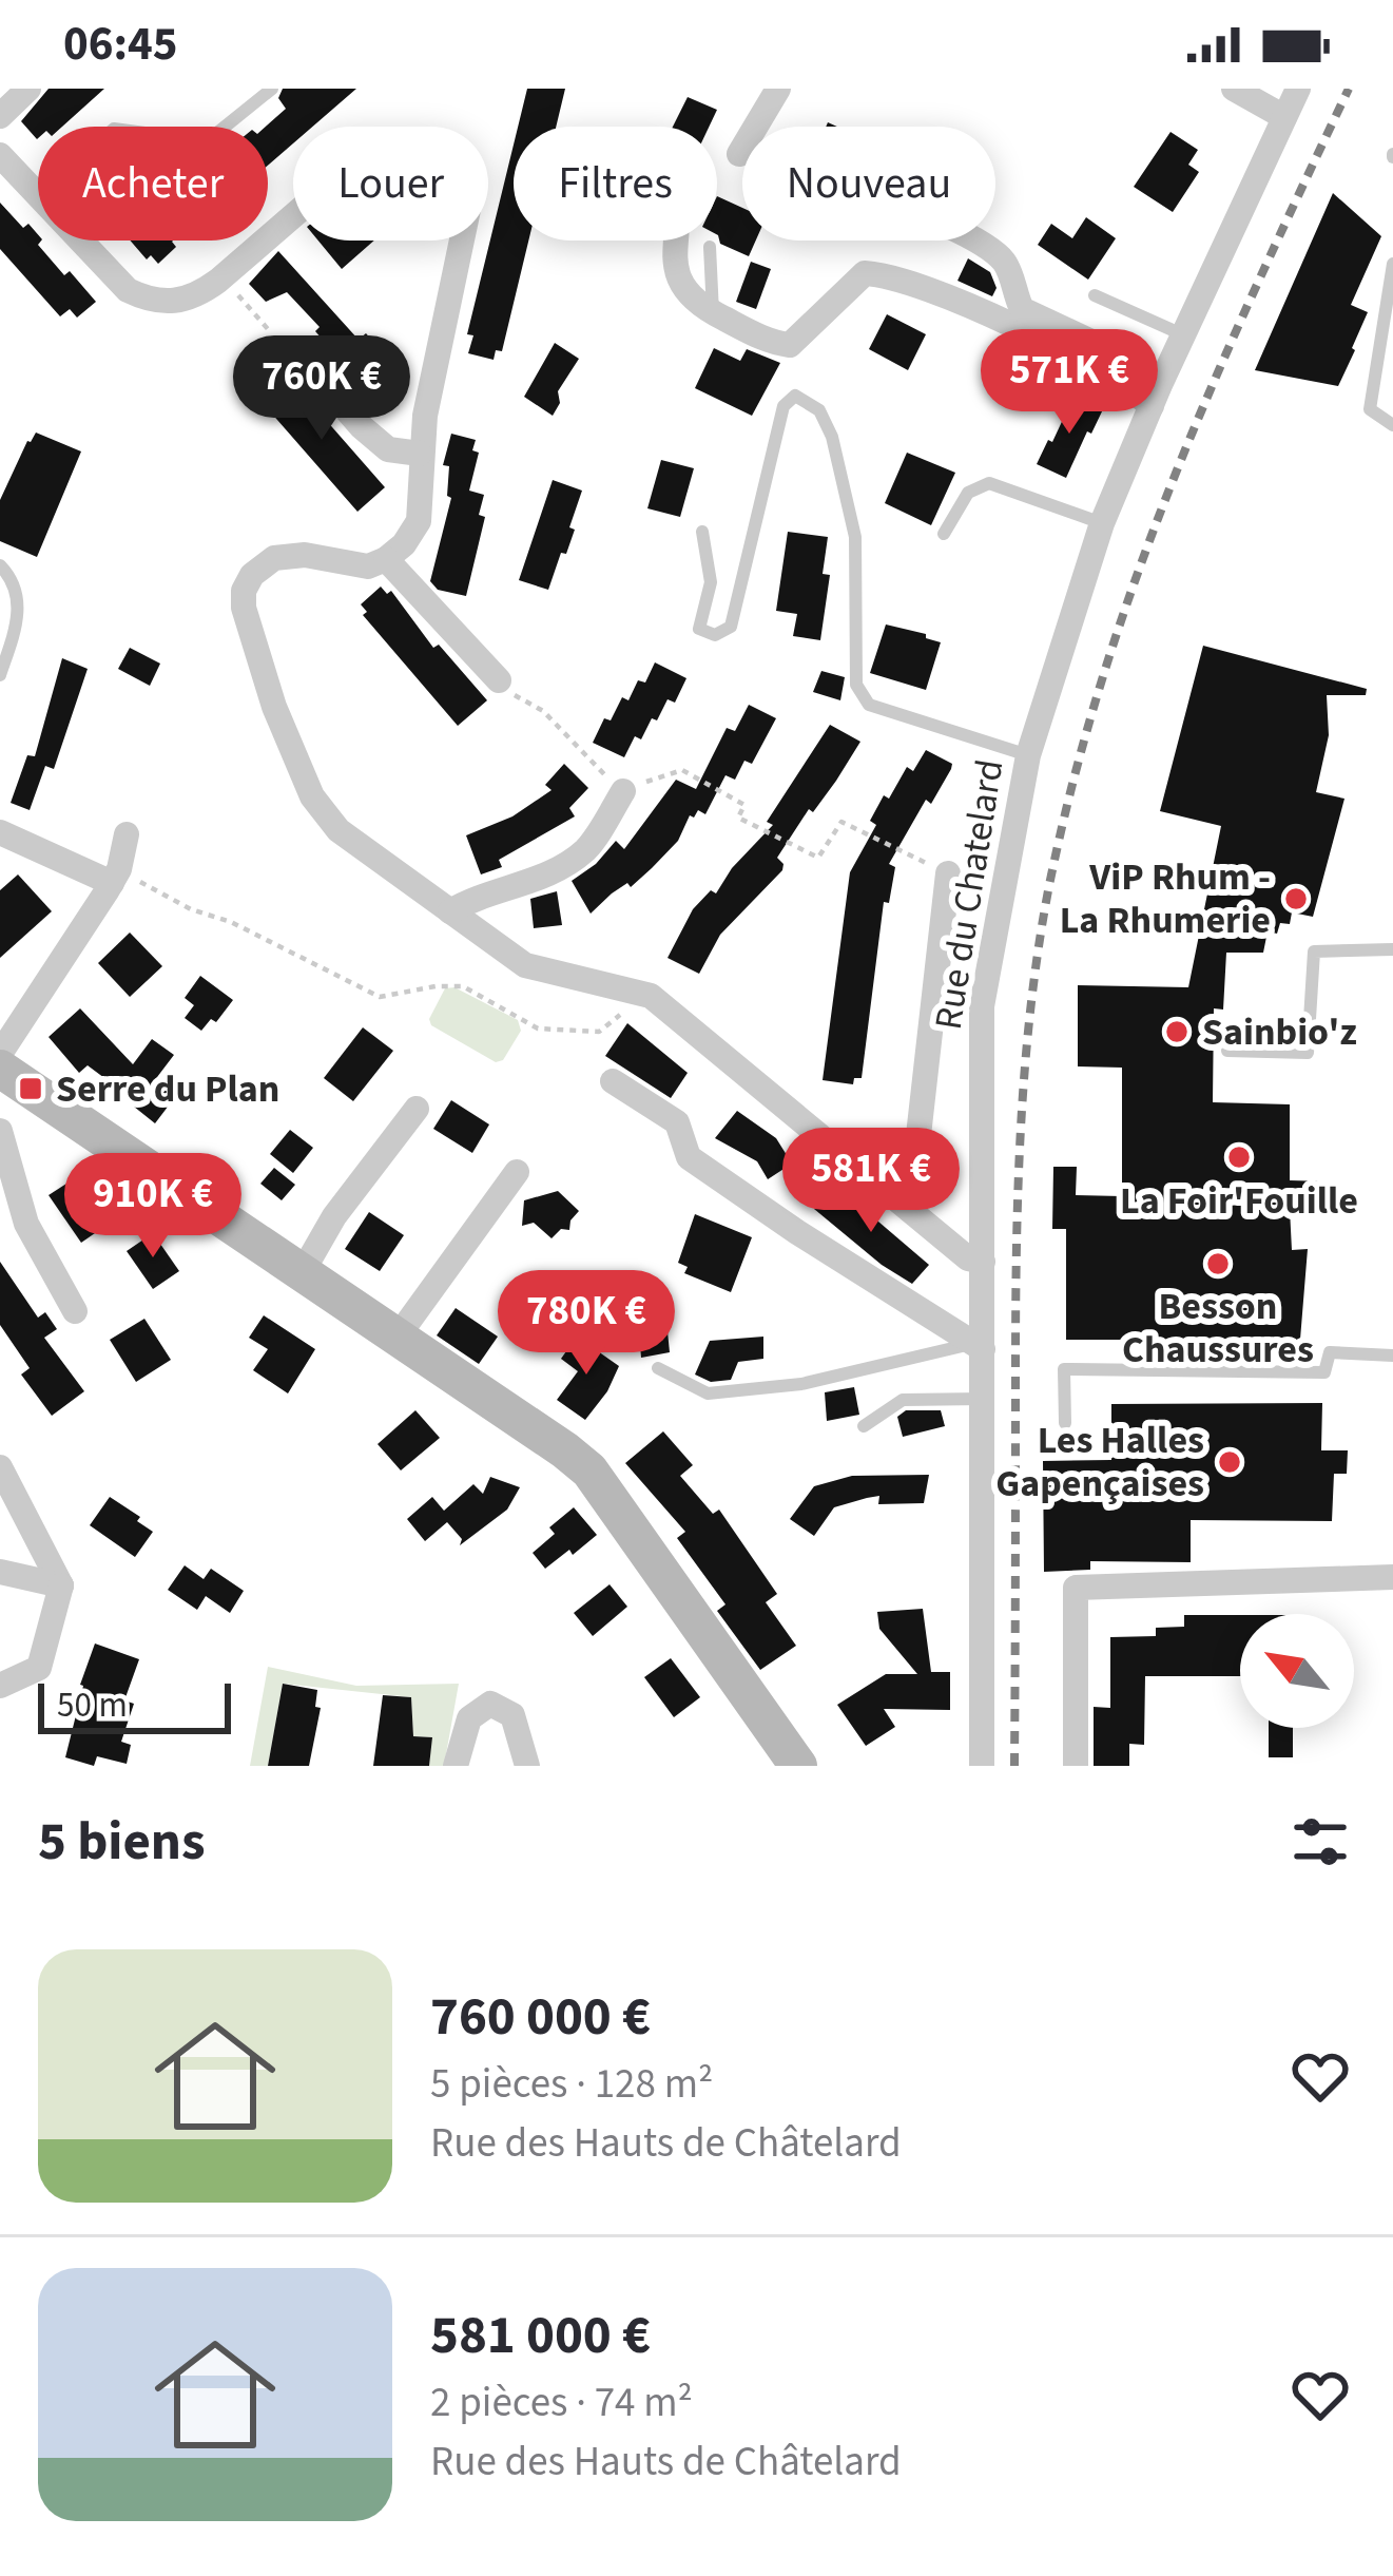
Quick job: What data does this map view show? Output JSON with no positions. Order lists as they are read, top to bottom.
{
  "streets": {
    "street": ["Rue du Chatelard"]
  },
  "places": {
    "other": [
      "ViP Rhum - La Rhumerie",
      "Sainbio'z",
      "La Foir'Fouille",
      "Besson Chaussures",
      "Les Halles Gapençaises"
    ],
    "transit": ["Serre du Plan"]
  },
  "scale_bar": "50 m",
  "north": "top left",
  "page": {
    "status": "06:45",
    "chip": [
      "Acheter",
      "Louer",
      "Filtres",
      "Nouveau"
    ],
    "price": [
      "571K €",
      "760K €",
      "581K €",
      "910K €",
      "780K €"
    ],
    "scale": "50 m",
    "heading": "5 biens",
    "list": [
      {
        "name": "760 000 €",
        "note": "5 pièces · 128 m² · Rue des Hauts de Châtelard"
      },
      {
        "name": "581 000 €",
        "note": "2 pièces · 74 m² · Rue des Hauts de Châtelard"
      }
    ]
  }
}
